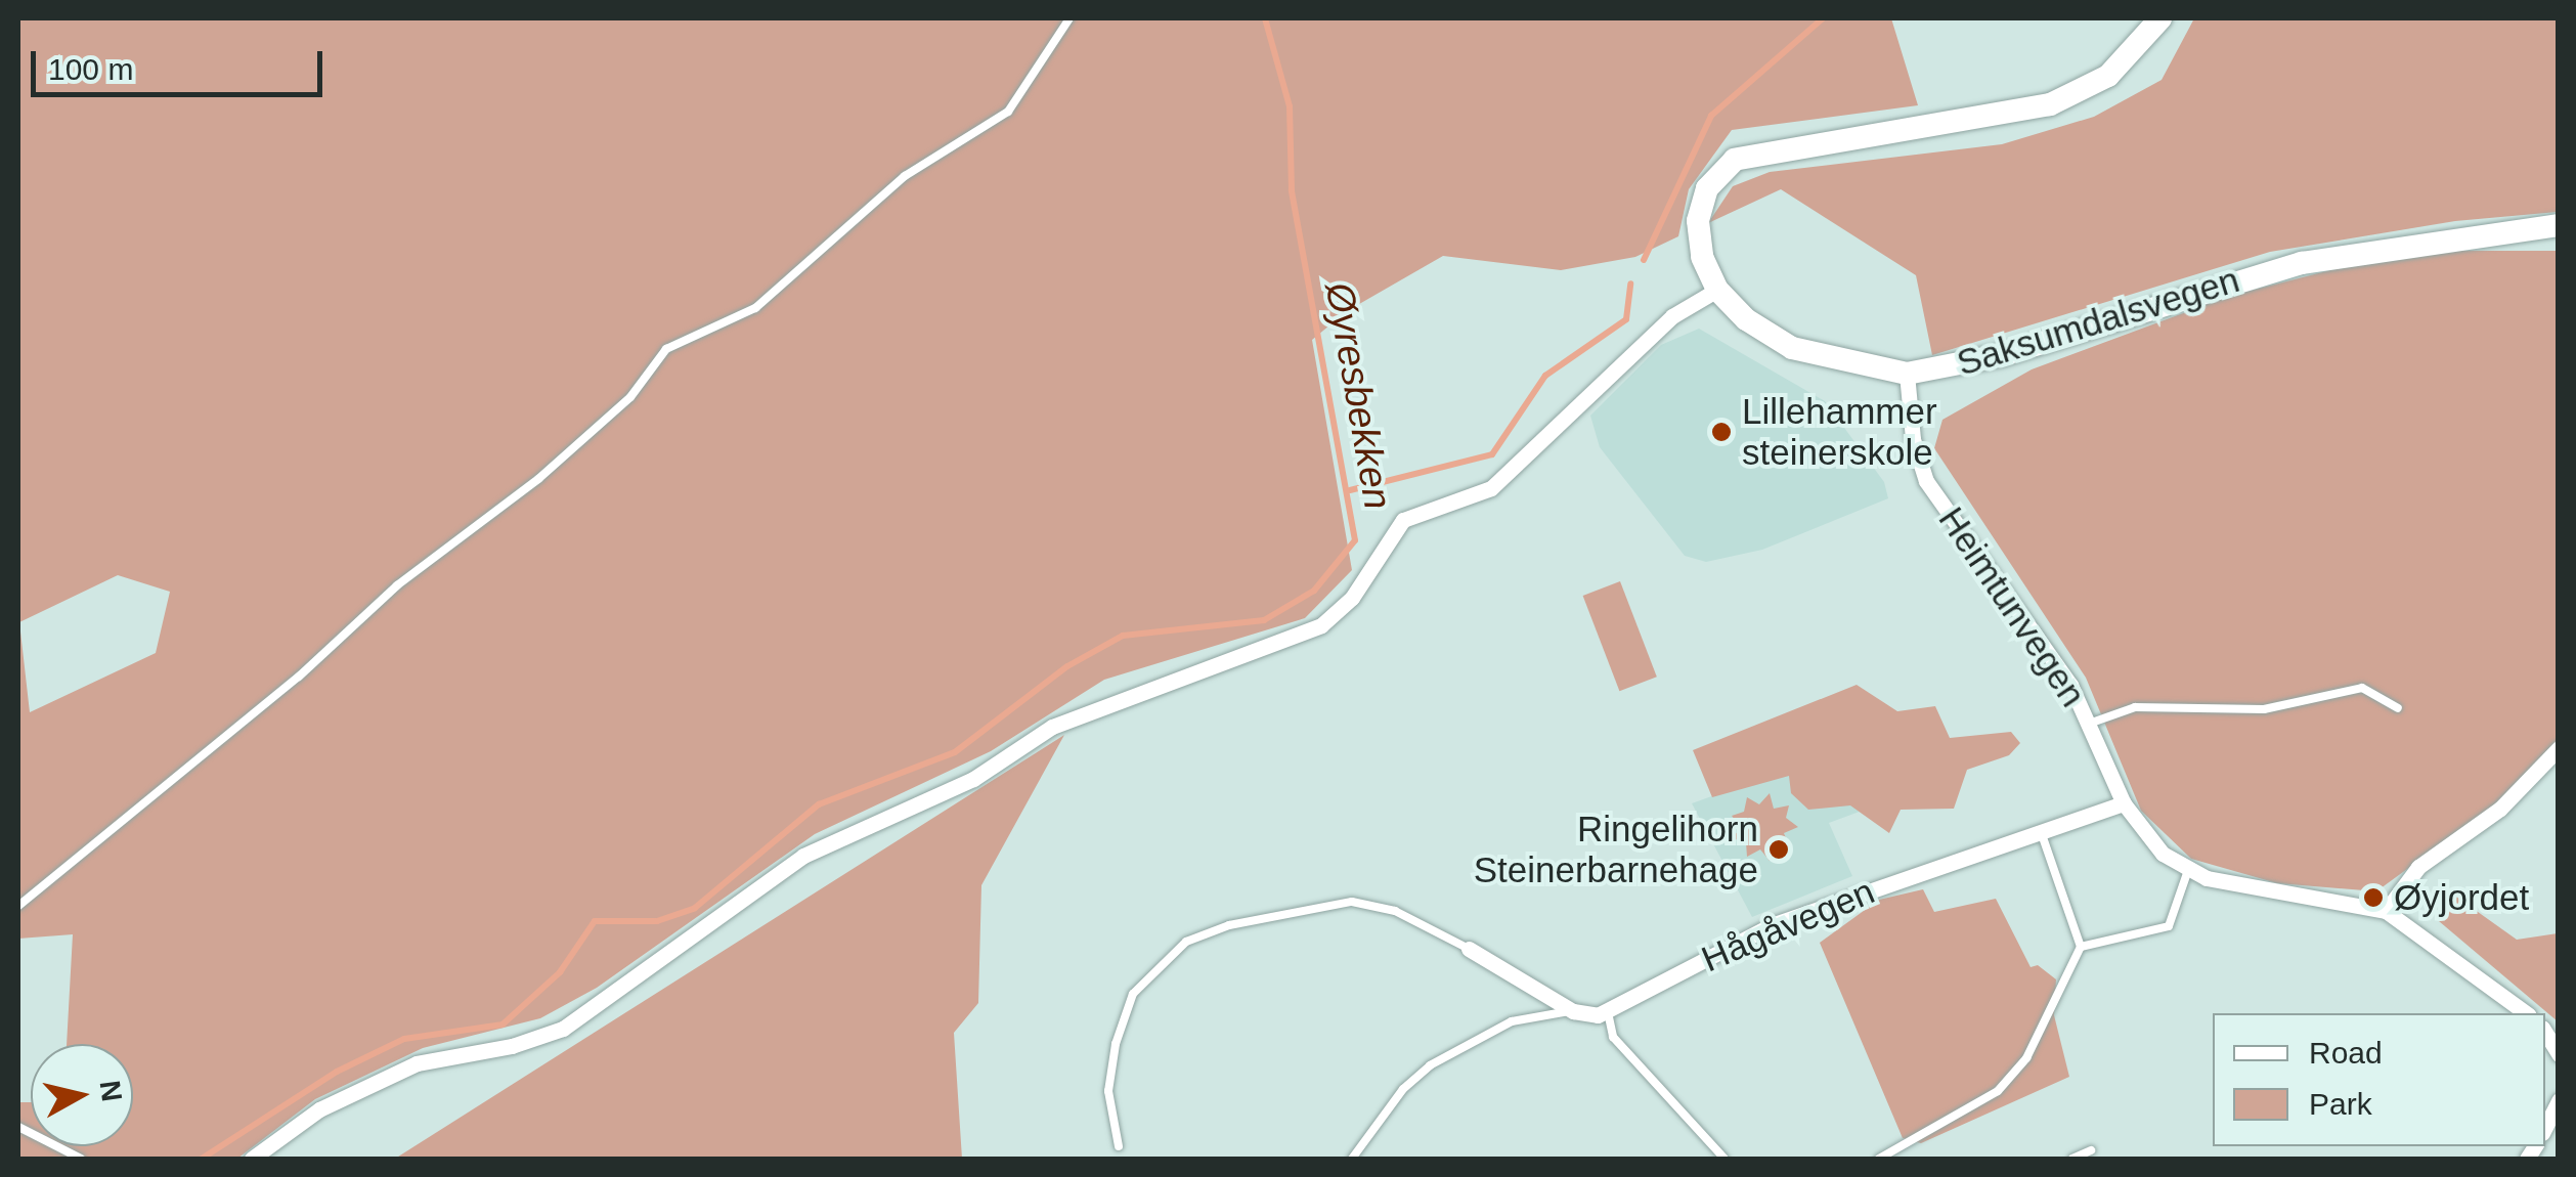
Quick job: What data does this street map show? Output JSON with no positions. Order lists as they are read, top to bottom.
{
  "streets": {
    "main road": ["Saksumdalsvegen"],
    "street": ["Heimtunvegen", "Hågåvegen"]
  },
  "crossings": [
    ["Saksumdalsvegen", "Heimtunvegen"],
    ["Heimtunvegen", "Hågåvegen"]
  ],
  "water": ["Øyresbekken"],
  "places": ["Lillehammer steinerskole", "Ringelihorn Steinerbarnehage", "Øyjordet"],
  "legend": ["Road", "Park"],
  "scale_bar": "100 m",
  "north": "right"
}
